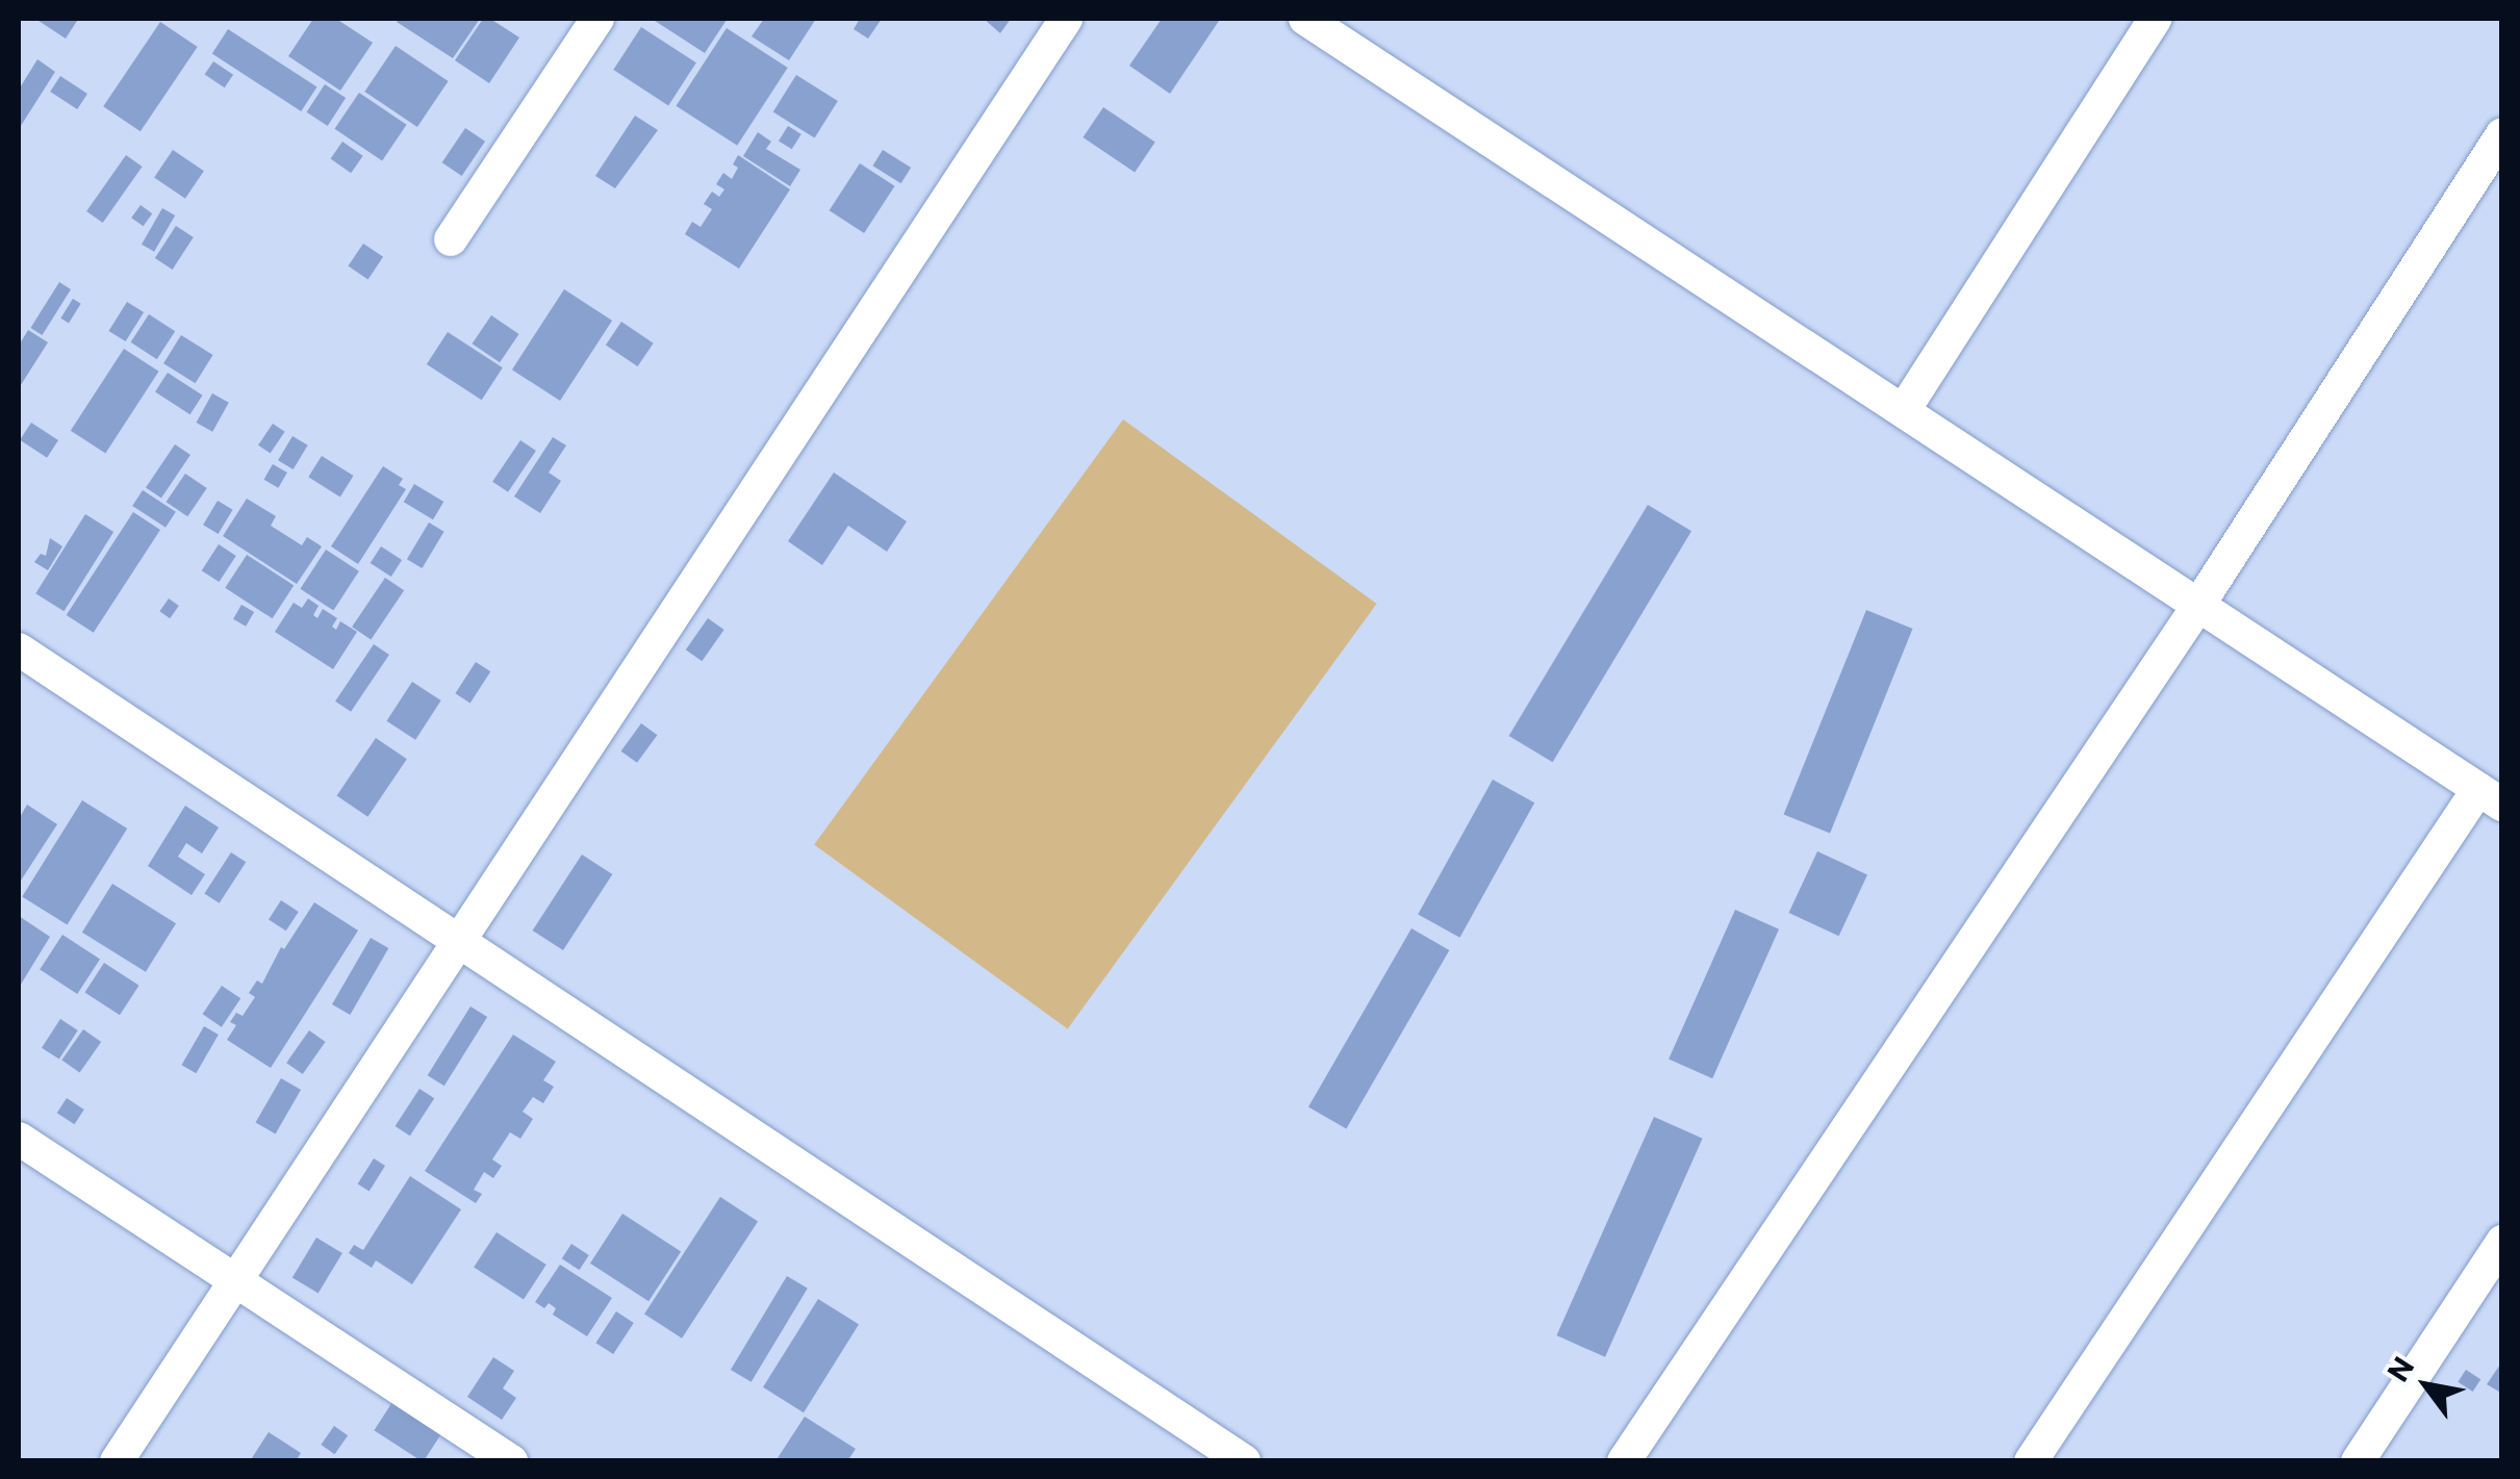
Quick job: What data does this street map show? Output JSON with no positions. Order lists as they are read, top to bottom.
{
  "north": "top left"
}
